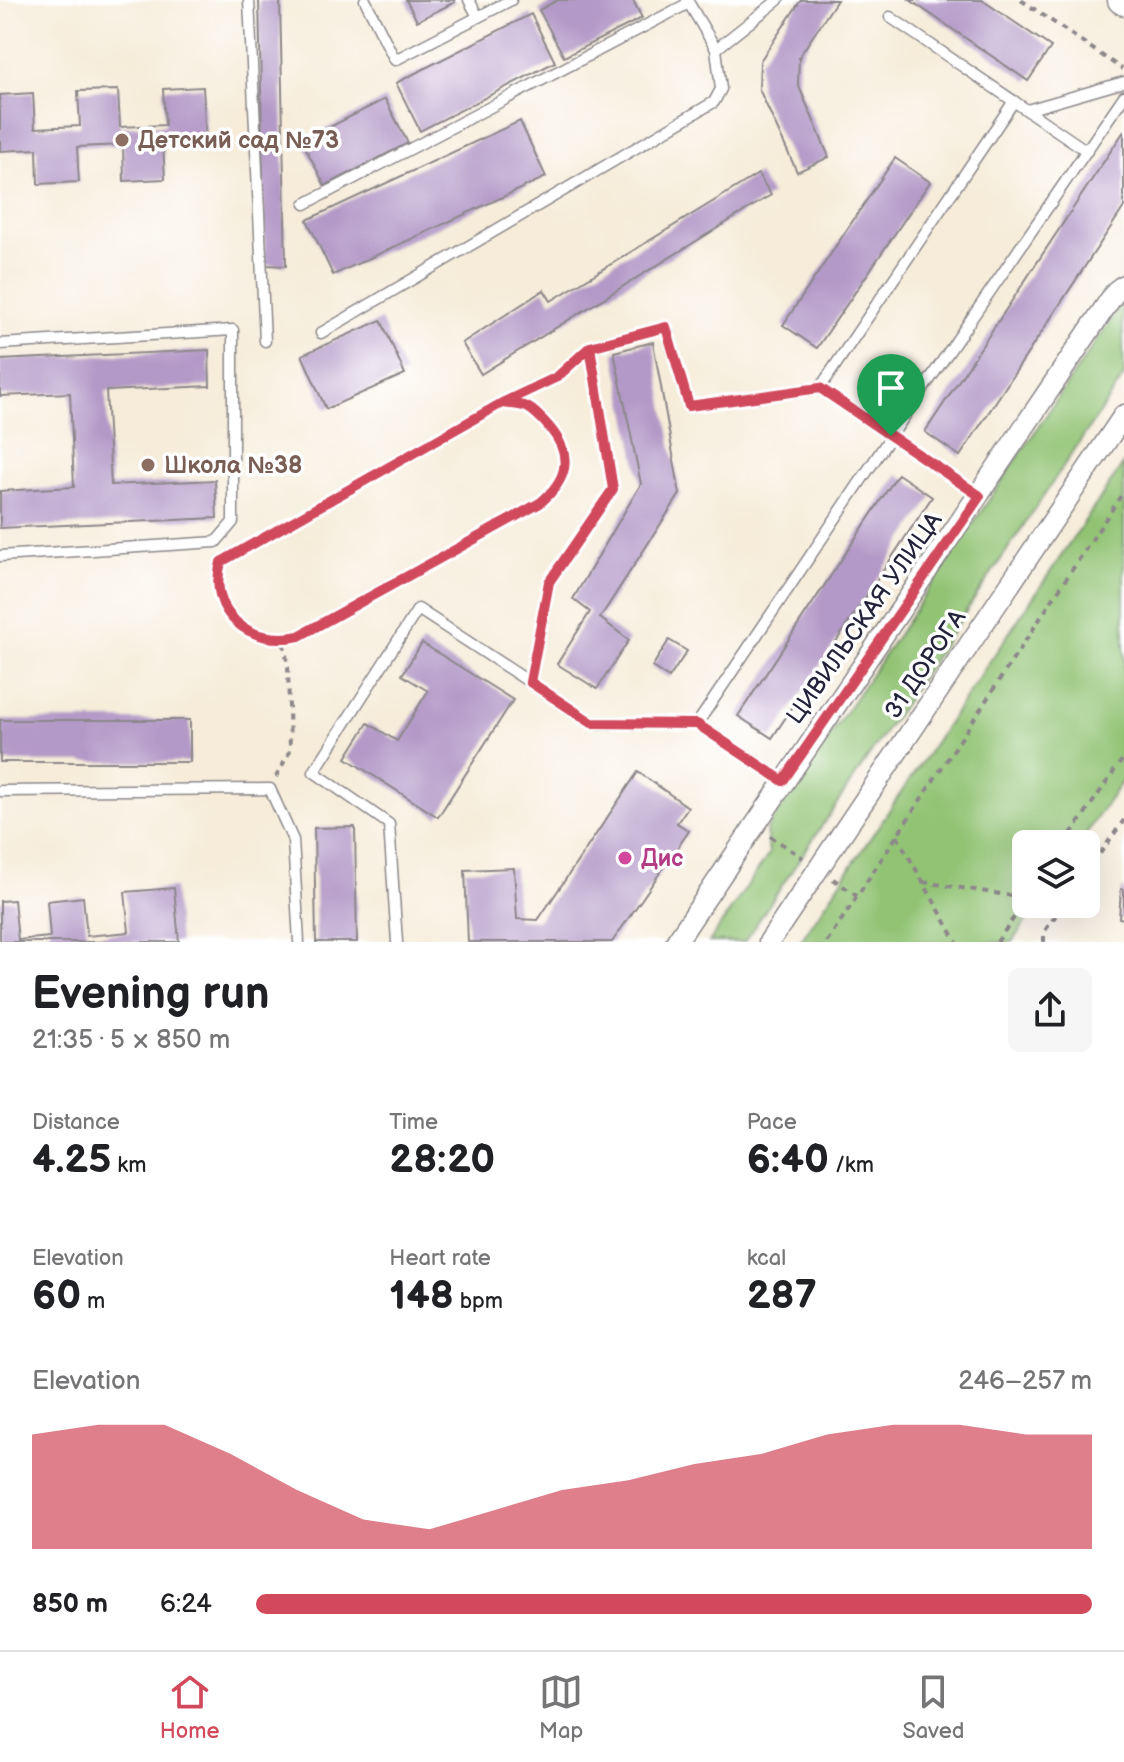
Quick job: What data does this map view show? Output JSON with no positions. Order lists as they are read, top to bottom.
{
  "streets": {
    "street": ["ЦИВИЛЬСКАЯ УЛИЦА", "31 ДОРОГА"]
  },
  "places": ["Детский сад №73", "Школа №38", "Дис"],
  "page": {
    "heading": ["Evening run", "21:35 · 5 × 850 m"],
    "stats": [
      ["Distance", "4.25 km"],
      ["Time", "28:20"],
      ["Pace", "6:40 /km"],
      ["Elevation", "60 m"],
      ["Heart rate", "148 bpm"],
      ["kcal", "287"]
    ],
    "chart": ["Elevation", "246–257 m"],
    "list": [
      {
        "name": "850 m",
        "note": "6:24"
      }
    ],
    "tabs": ["Home", "Map", "Saved"]
  }
}
